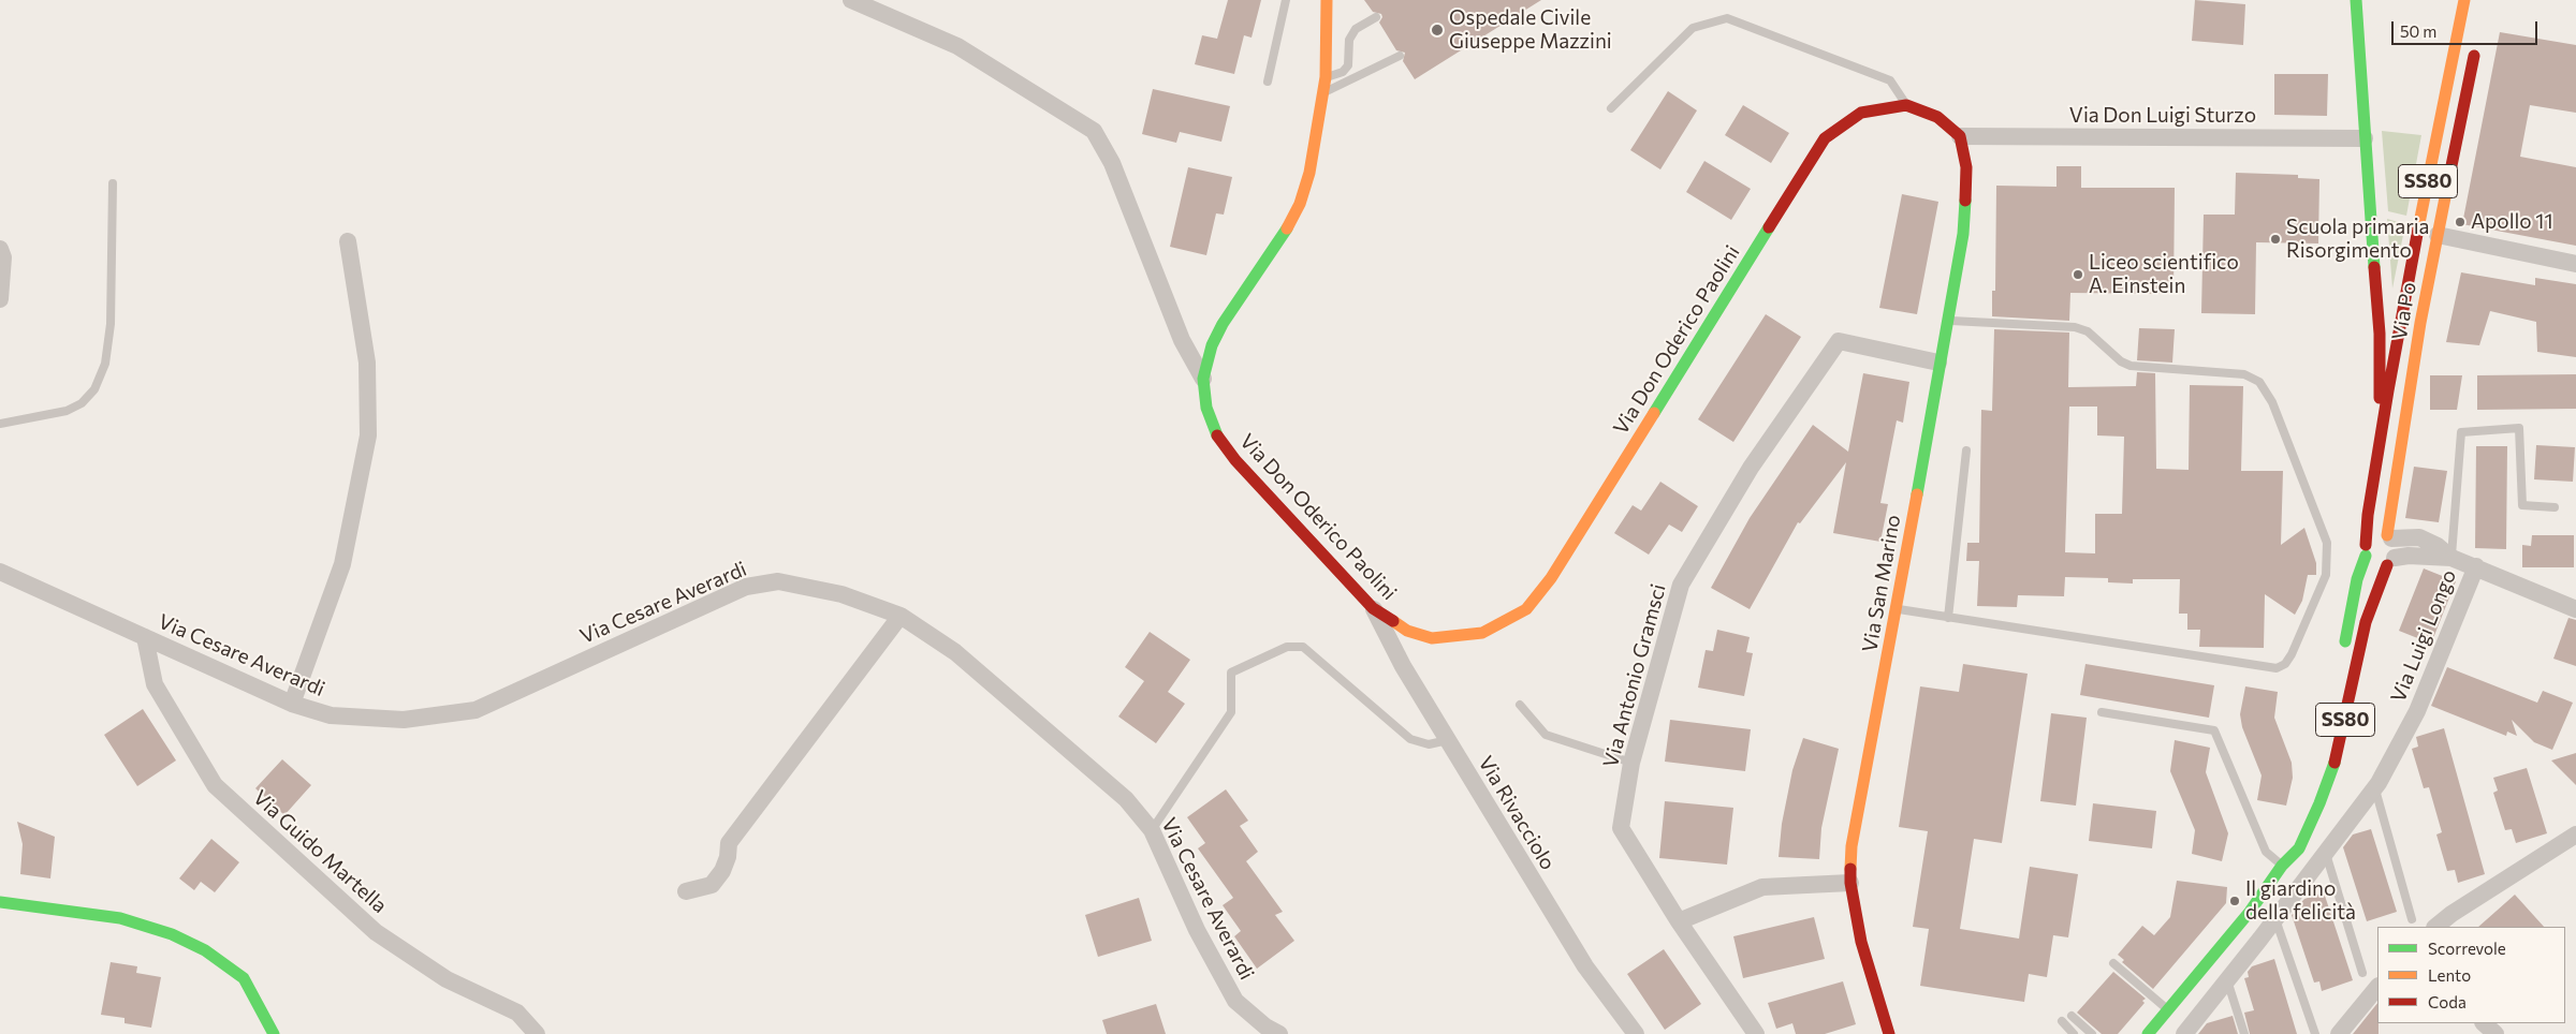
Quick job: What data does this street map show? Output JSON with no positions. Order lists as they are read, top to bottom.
{
  "streets": {
    "street": [
      "Via Don Luigi Sturzo",
      "SS80",
      "Via Po",
      "Via Don Oderico Paolini",
      "Via San Marino",
      "Via Cesare Averardi",
      "Via Luigi Longo",
      "Via Antonio Gramsci",
      "Via Rivacciolo",
      "Via Guido Martella"
    ]
  },
  "crossings": [
    ["Via Don Luigi Sturzo", "Via San Marino"],
    ["SS80", "Via Po"],
    ["Via Don Oderico Paolini", "Via Rivacciolo"],
    ["Via San Marino", "Via Antonio Gramsci"],
    ["Via Cesare Averardi", "Via Guido Martella"]
  ],
  "places": [
    "Ospedale Civile Giuseppe Mazzini",
    "Apollo 11",
    "Scuola primaria Risorgimento",
    "Liceo scientifico A. Einstein",
    "Il giardino della felicità"
  ],
  "legend": ["Scorrevole", "Lento", "Coda"],
  "scale_bar": "50 m"
}
